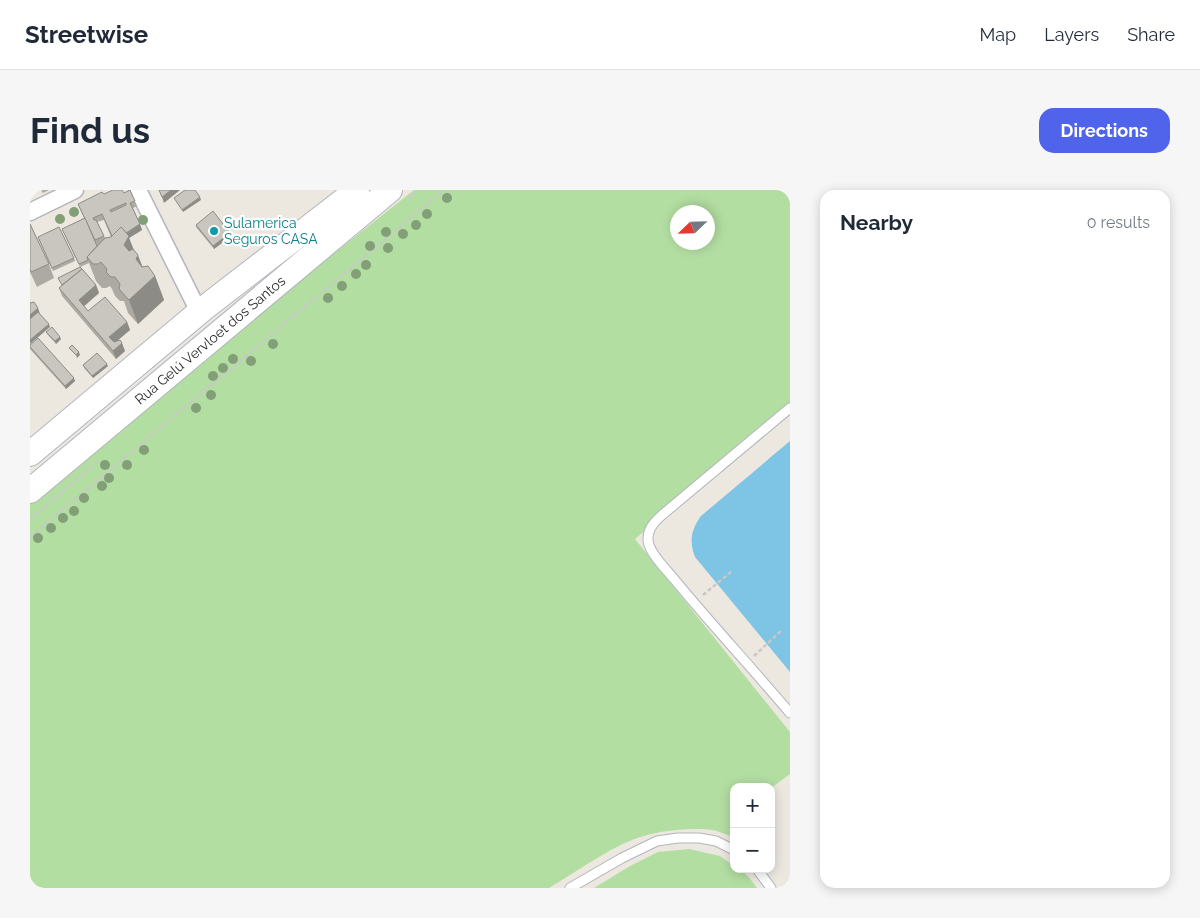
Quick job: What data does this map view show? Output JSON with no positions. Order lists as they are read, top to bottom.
{
  "streets": {
    "main road": ["Rua Gelú Vervloet dos Santos"]
  },
  "places": ["Sulamerica Seguros CASA"],
  "north": "bottom left",
  "page": {
    "header": "Streetwise",
    "nav": ["Map", "Layers", "Share"],
    "buttons": "Directions",
    "title": "Find us",
    "heading": ["Nearby", "0 results"],
    "map_buttons": ["+", "−"]
  }
}
